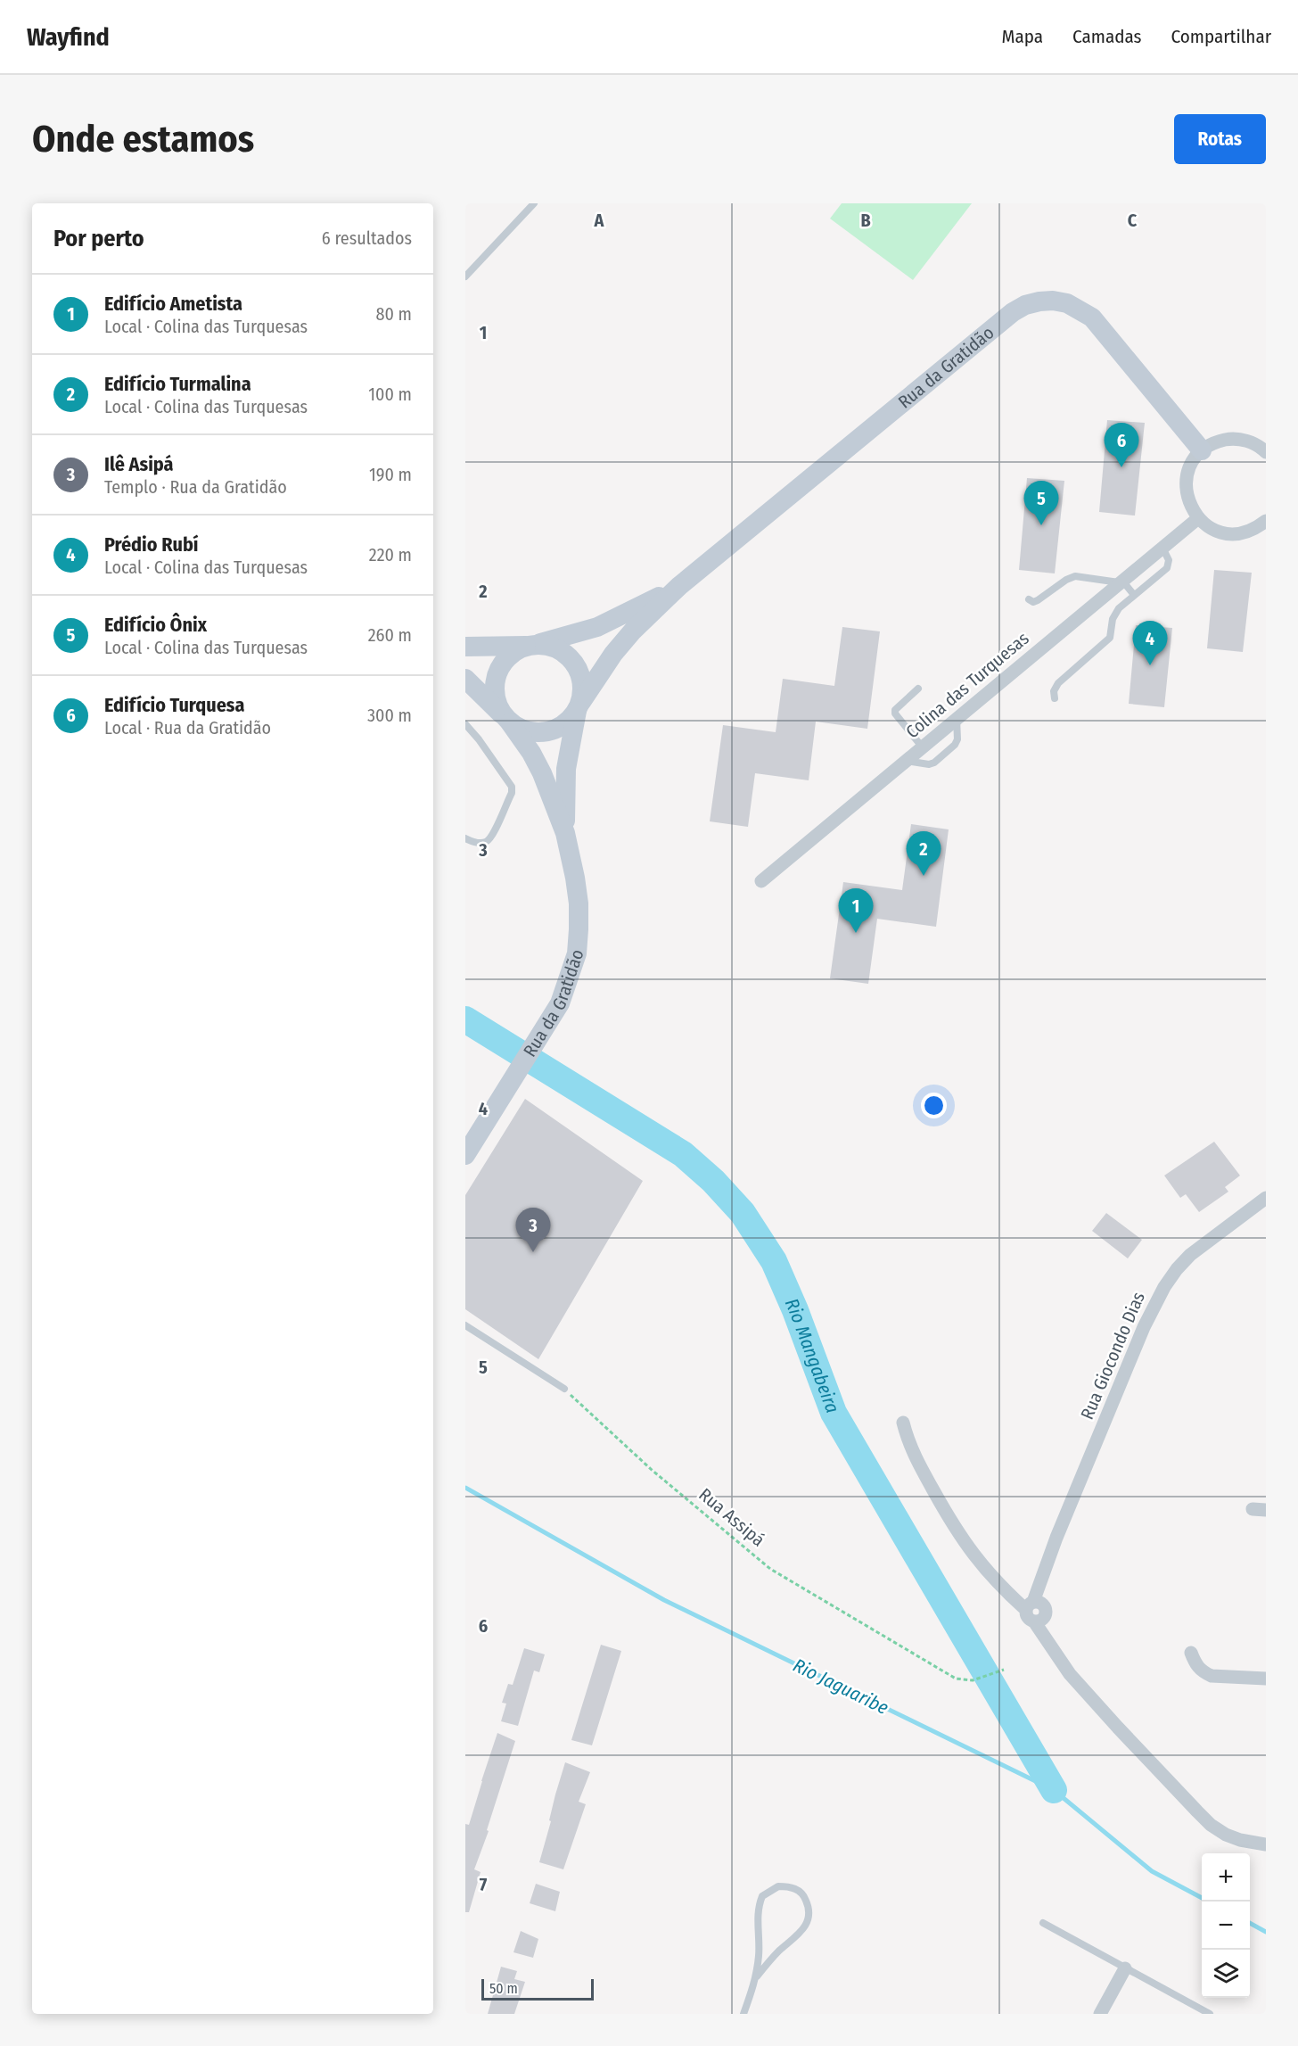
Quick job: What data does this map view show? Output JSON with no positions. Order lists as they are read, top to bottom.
{
  "streets": {
    "street": ["Rua da Gratidão", "Colina das Turquesas", "Rua Giocondo Dias"],
    "path": ["Rua Assipá"]
  },
  "water": ["Rio Mangabeira", "Rio Jaguaribe"],
  "scale_bar": "50 m",
  "page": {
    "header": "Wayfind",
    "nav": ["Mapa", "Camadas", "Compartilhar"],
    "buttons": "Rotas",
    "title": "Onde estamos",
    "heading": ["Por perto", "6 resultados"],
    "list": [
      {
        "mark": "1",
        "name": "Edifício Ametista",
        "note": "Local · Colina das Turquesas",
        "value": "80 m"
      },
      {
        "mark": "2",
        "name": "Edifício Turmalina",
        "note": "Local · Colina das Turquesas",
        "value": "100 m"
      },
      {
        "mark": "3",
        "name": "Ilê Asipá",
        "note": "Templo · Rua da Gratidão",
        "value": "190 m"
      },
      {
        "mark": "4",
        "name": "Prédio Rubí",
        "note": "Local · Colina das Turquesas",
        "value": "220 m"
      },
      {
        "mark": "5",
        "name": "Edifício Ônix",
        "note": "Local · Colina das Turquesas",
        "value": "260 m"
      },
      {
        "mark": "6",
        "name": "Edifício Turquesa",
        "note": "Local · Rua da Gratidão",
        "value": "300 m"
      }
    ],
    "pins": [
      "6",
      "5",
      "4",
      "2",
      "1",
      "3"
    ],
    "map_buttons": ["+", "−"],
    "scale": "50 m"
  },
  "grid": {
    "columns": ["A", "B", "C"],
    "rows": [
      "1",
      "2",
      "3",
      "4",
      "5",
      "6",
      "7"
    ]
  }
}
